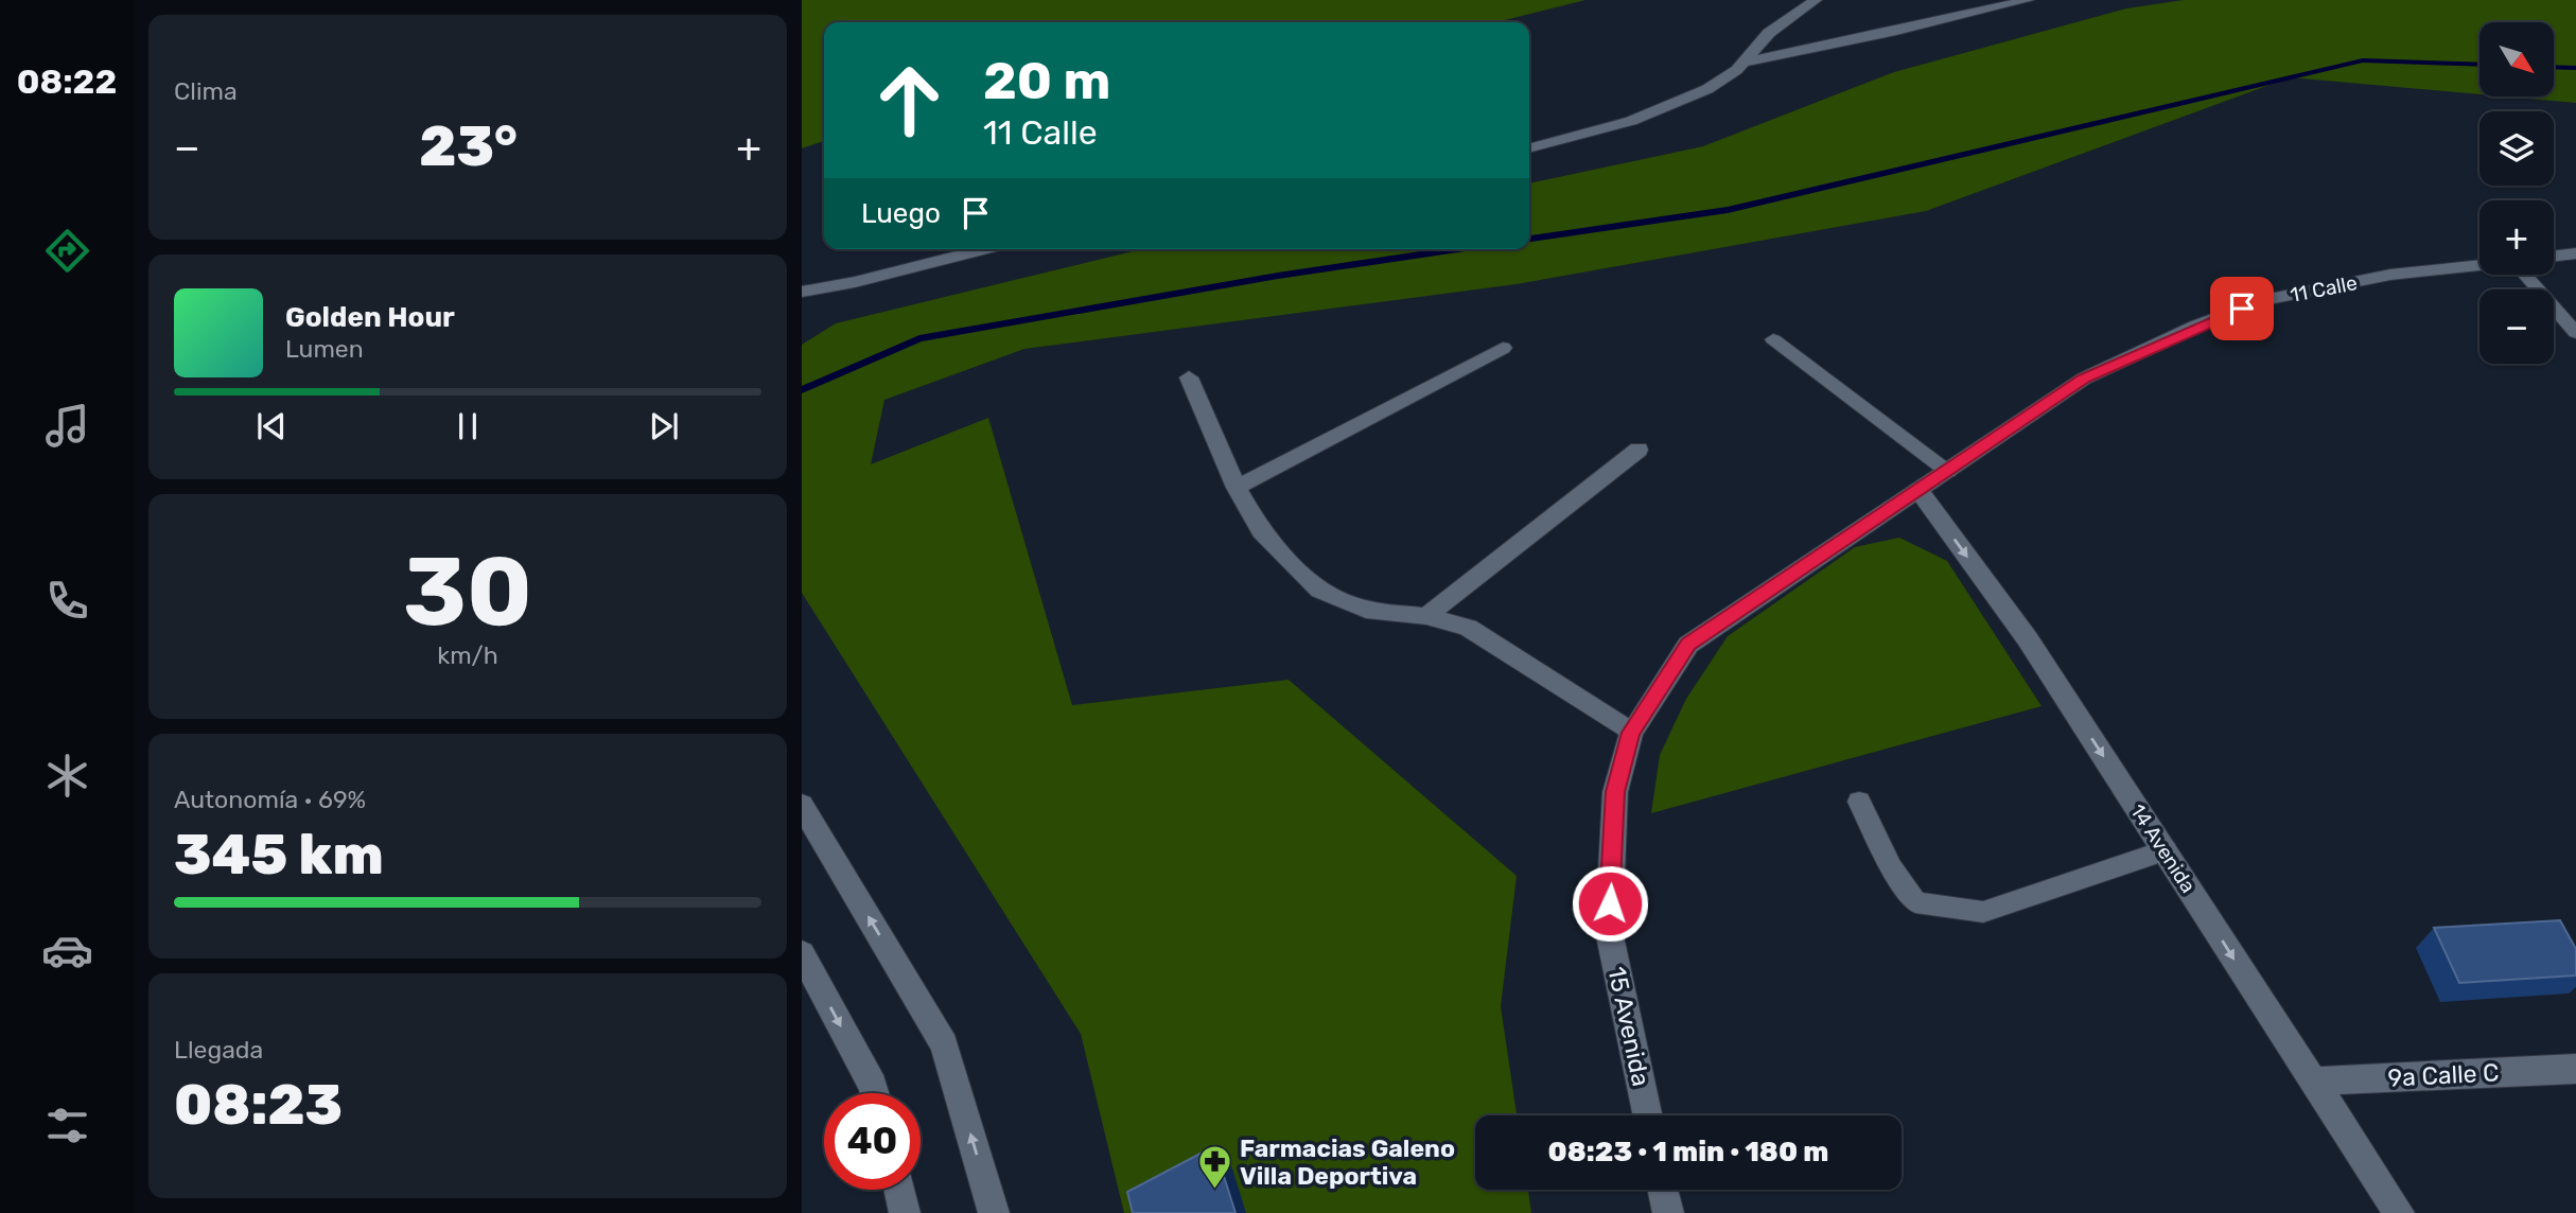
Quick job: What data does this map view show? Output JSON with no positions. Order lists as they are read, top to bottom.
{
  "streets": {
    "street": [
      "11 Calle",
      "14 Avenida",
      "15 Avenida",
      "9a Calle C"
    ]
  },
  "crossings": [
    ["11 Calle", "14 Avenida"],
    ["11 Calle", "15 Avenida"],
    ["14 Avenida", "9a Calle C"]
  ],
  "one_way": ["14 Avenida"],
  "places": {
    "pharmacy": ["Farmacias Galeno Villa Deportiva"]
  },
  "north": "bottom right",
  "page": {
    "tabs": "08:22",
    "tile": [
      "Clima",
      ["30", "km/h"],
      ["Autonomía · 69%", "345 km"],
      ["Llegada", "08:23"]
    ],
    "map_buttons": ["+", "−"],
    "turn": ["20 m", "11 Calle"],
    "heat": ["−", "23°", "+"],
    "then": "Luego",
    "song": ["Golden Hour", "Lumen"],
    "limit": "40",
    "trip": "08:23 · 1 min · 180 m"
  }
}
